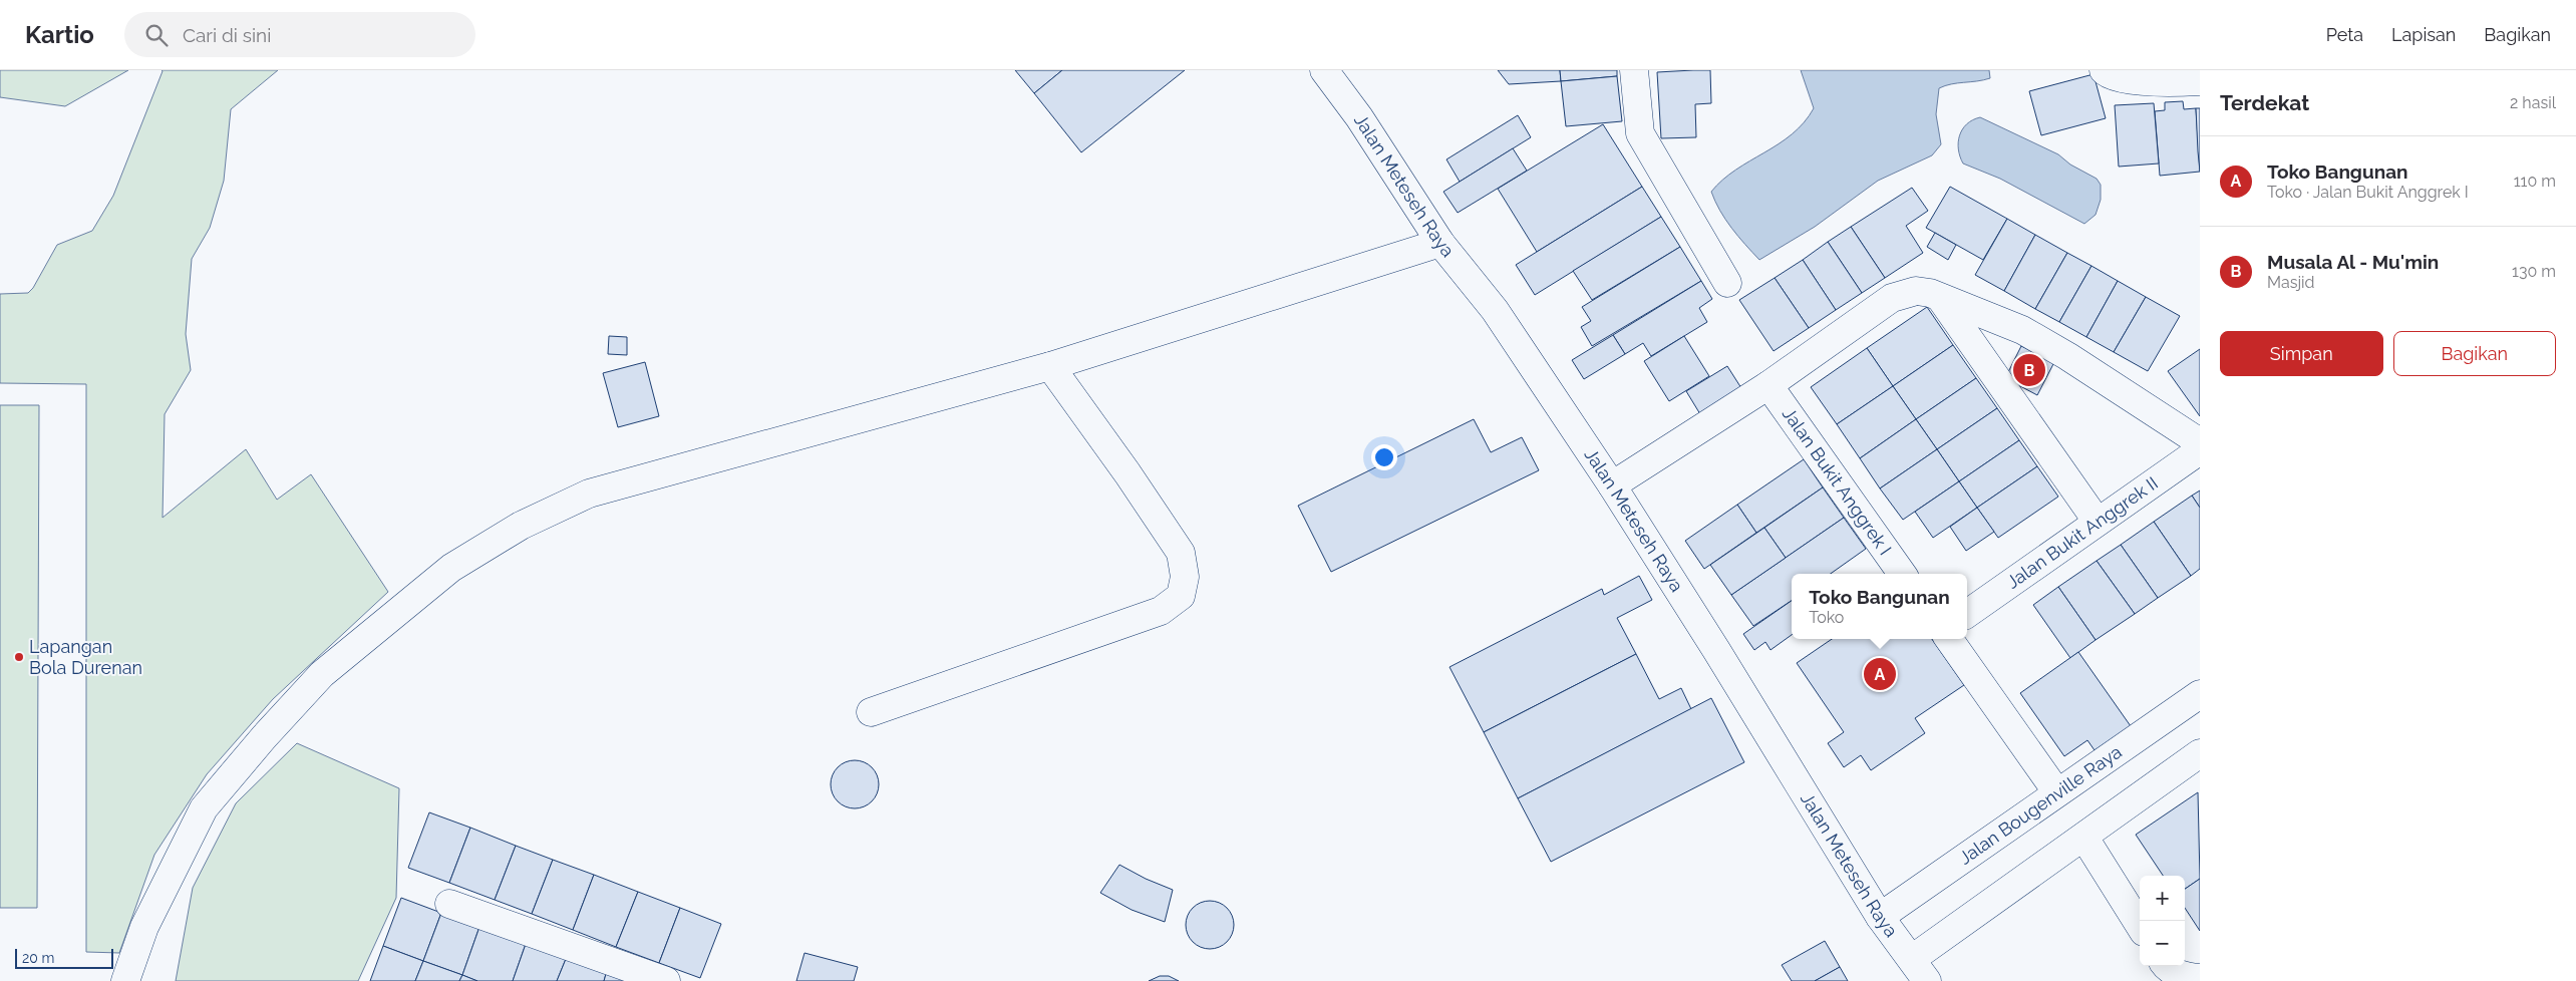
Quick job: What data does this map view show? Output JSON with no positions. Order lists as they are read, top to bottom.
{
  "streets": {
    "street": [
      "Jalan Meteseh Raya",
      "Jalan Bukit Anggrek I",
      "Jalan Bukit Anggrek II",
      "Jalan Bougenville Raya"
    ]
  },
  "crossings": [
    ["Jalan Meteseh Raya", "Jalan Bougenville Raya"]
  ],
  "places": ["Lapangan Bola Durenan"],
  "scale_bar": "20 m",
  "page": {
    "header": "Kartio",
    "search": "Cari di sini",
    "nav": ["Peta", "Lapisan", "Bagikan"],
    "heading": ["Terdekat", "2 hasil"],
    "list": [
      {
        "mark": "A",
        "name": "Toko Bangunan",
        "note": "Toko · Jalan Bukit Anggrek I",
        "value": "110 m"
      },
      {
        "mark": "B",
        "name": "Musala Al - Mu'min",
        "note": "Masjid",
        "value": "130 m"
      }
    ],
    "buttons": ["Simpan", "Bagikan"],
    "pins": ["B", "A"],
    "popup": ["Toko Bangunan", "Toko"],
    "map_buttons": ["+", "−"],
    "scale": "20 m"
  }
}
